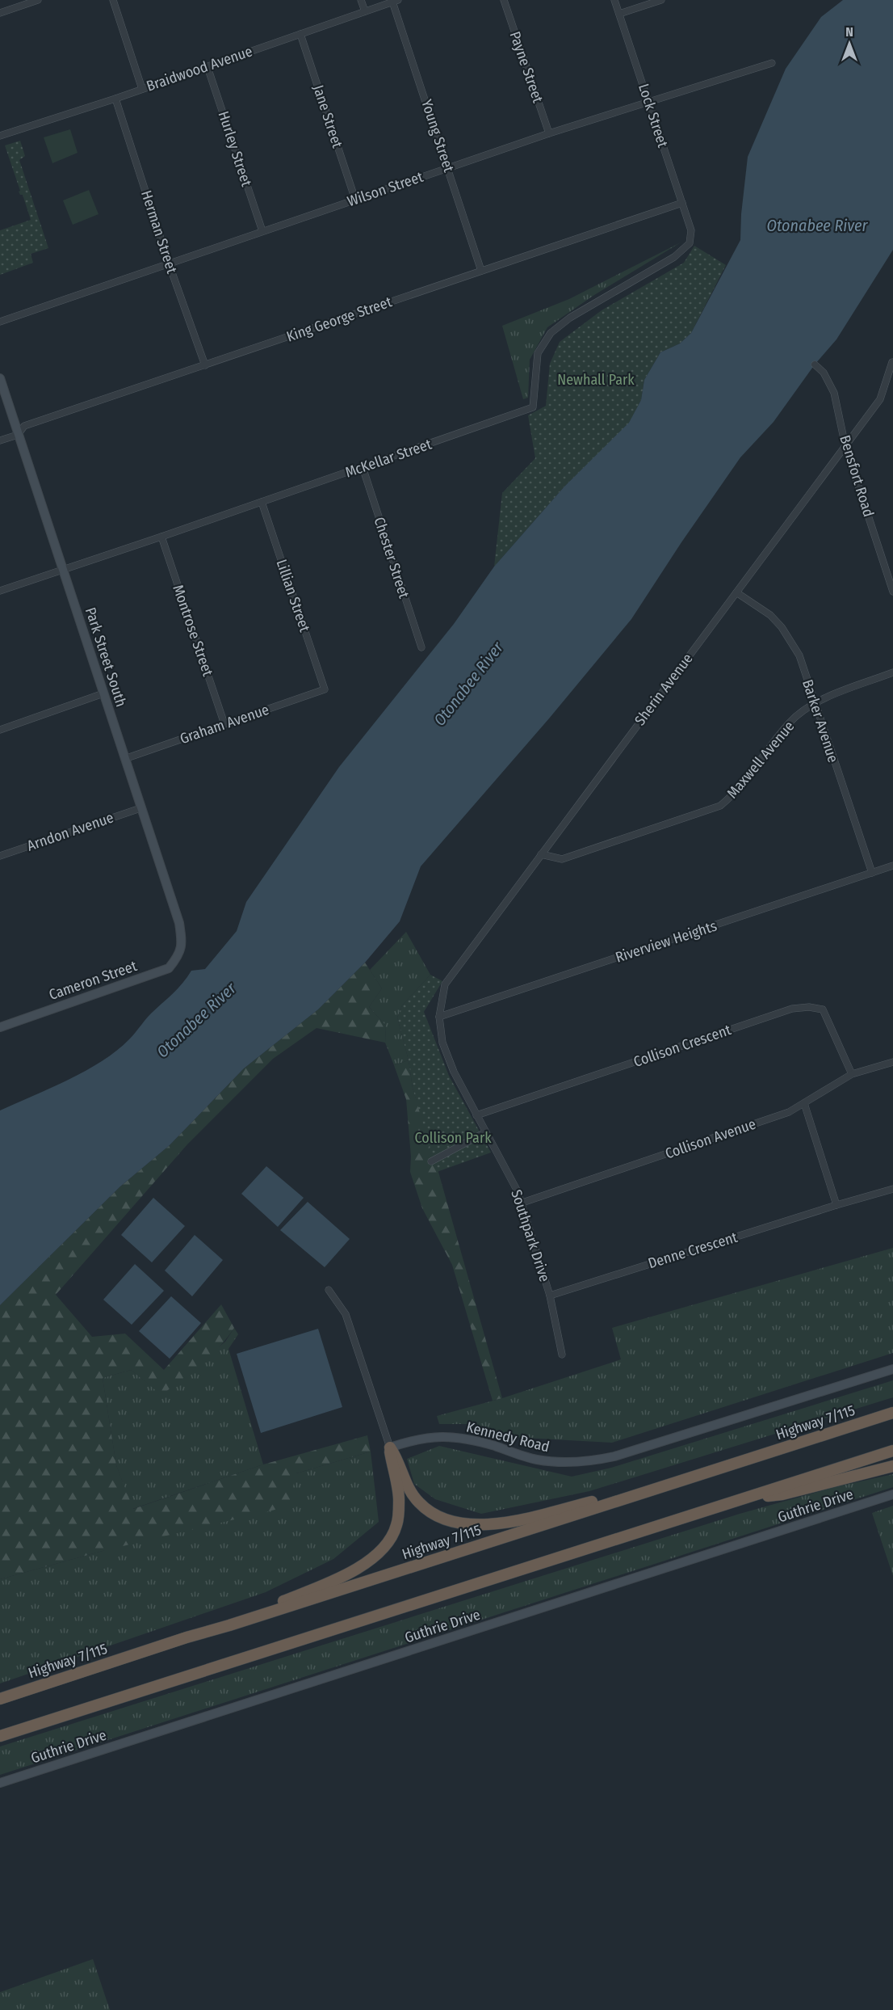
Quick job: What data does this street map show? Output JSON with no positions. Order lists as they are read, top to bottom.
{
  "streets": {
    "highway": ["Highway 7/115"],
    "street": [
      "Payne Street",
      "Braidwood Avenue",
      "Lock Street",
      "Jane Street",
      "Young Street",
      "Hurley Street",
      "Wilson Street",
      "Herman Street",
      "King George Street",
      "McKellar Street",
      "Bensfort Road",
      "Chester Street",
      "Lillian Street",
      "Montrose Street",
      "Park Street South",
      "Sherin Avenue",
      "Barker Avenue",
      "Graham Avenue",
      "Maxwell Avenue",
      "Arndon Avenue",
      "Riverview Heights",
      "Cameron Street",
      "Collison Crescent",
      "Collison Avenue",
      "Southpark Drive",
      "Denne Crescent",
      "Kennedy Road",
      "Guthrie Drive"
    ]
  },
  "crossings": [
    ["Payne Street", "Wilson Street"],
    ["Braidwood Avenue", "Jane Street"],
    ["Braidwood Avenue", "Young Street"],
    ["Braidwood Avenue", "Hurley Street"],
    ["Braidwood Avenue", "Herman Street"],
    ["Lock Street", "Wilson Street"],
    ["Lock Street", "King George Street"],
    ["Lock Street", "McKellar Street"],
    ["Jane Street", "Wilson Street"],
    ["Young Street", "Wilson Street"],
    ["Young Street", "King George Street"],
    ["Hurley Street", "Wilson Street"],
    ["Wilson Street", "Herman Street"],
    ["Herman Street", "King George Street"],
    ["King George Street", "Park Street South"],
    ["McKellar Street", "Chester Street"],
    ["McKellar Street", "Lillian Street"],
    ["McKellar Street", "Montrose Street"],
    ["McKellar Street", "Park Street South"],
    ["Bensfort Road", "Sherin Avenue"],
    ["Lillian Street", "Graham Avenue"],
    ["Montrose Street", "Graham Avenue"],
    ["Park Street South", "Graham Avenue"],
    ["Park Street South", "Arndon Avenue"],
    ["Park Street South", "Cameron Street"],
    ["Sherin Avenue", "Barker Avenue"],
    ["Sherin Avenue", "Maxwell Avenue"],
    ["Sherin Avenue", "Riverview Heights"],
    ["Sherin Avenue", "Southpark Drive"],
    ["Barker Avenue", "Maxwell Avenue"],
    ["Barker Avenue", "Riverview Heights"],
    ["Riverview Heights", "Southpark Drive"],
    ["Collison Crescent", "Collison Avenue"],
    ["Collison Crescent", "Southpark Drive"],
    ["Collison Avenue", "Southpark Drive"],
    ["Southpark Drive", "Denne Crescent"]
  ],
  "water": ["Otonabee River"],
  "parks": ["Newhall Park", "Collison Park"],
  "north": "top"
}
